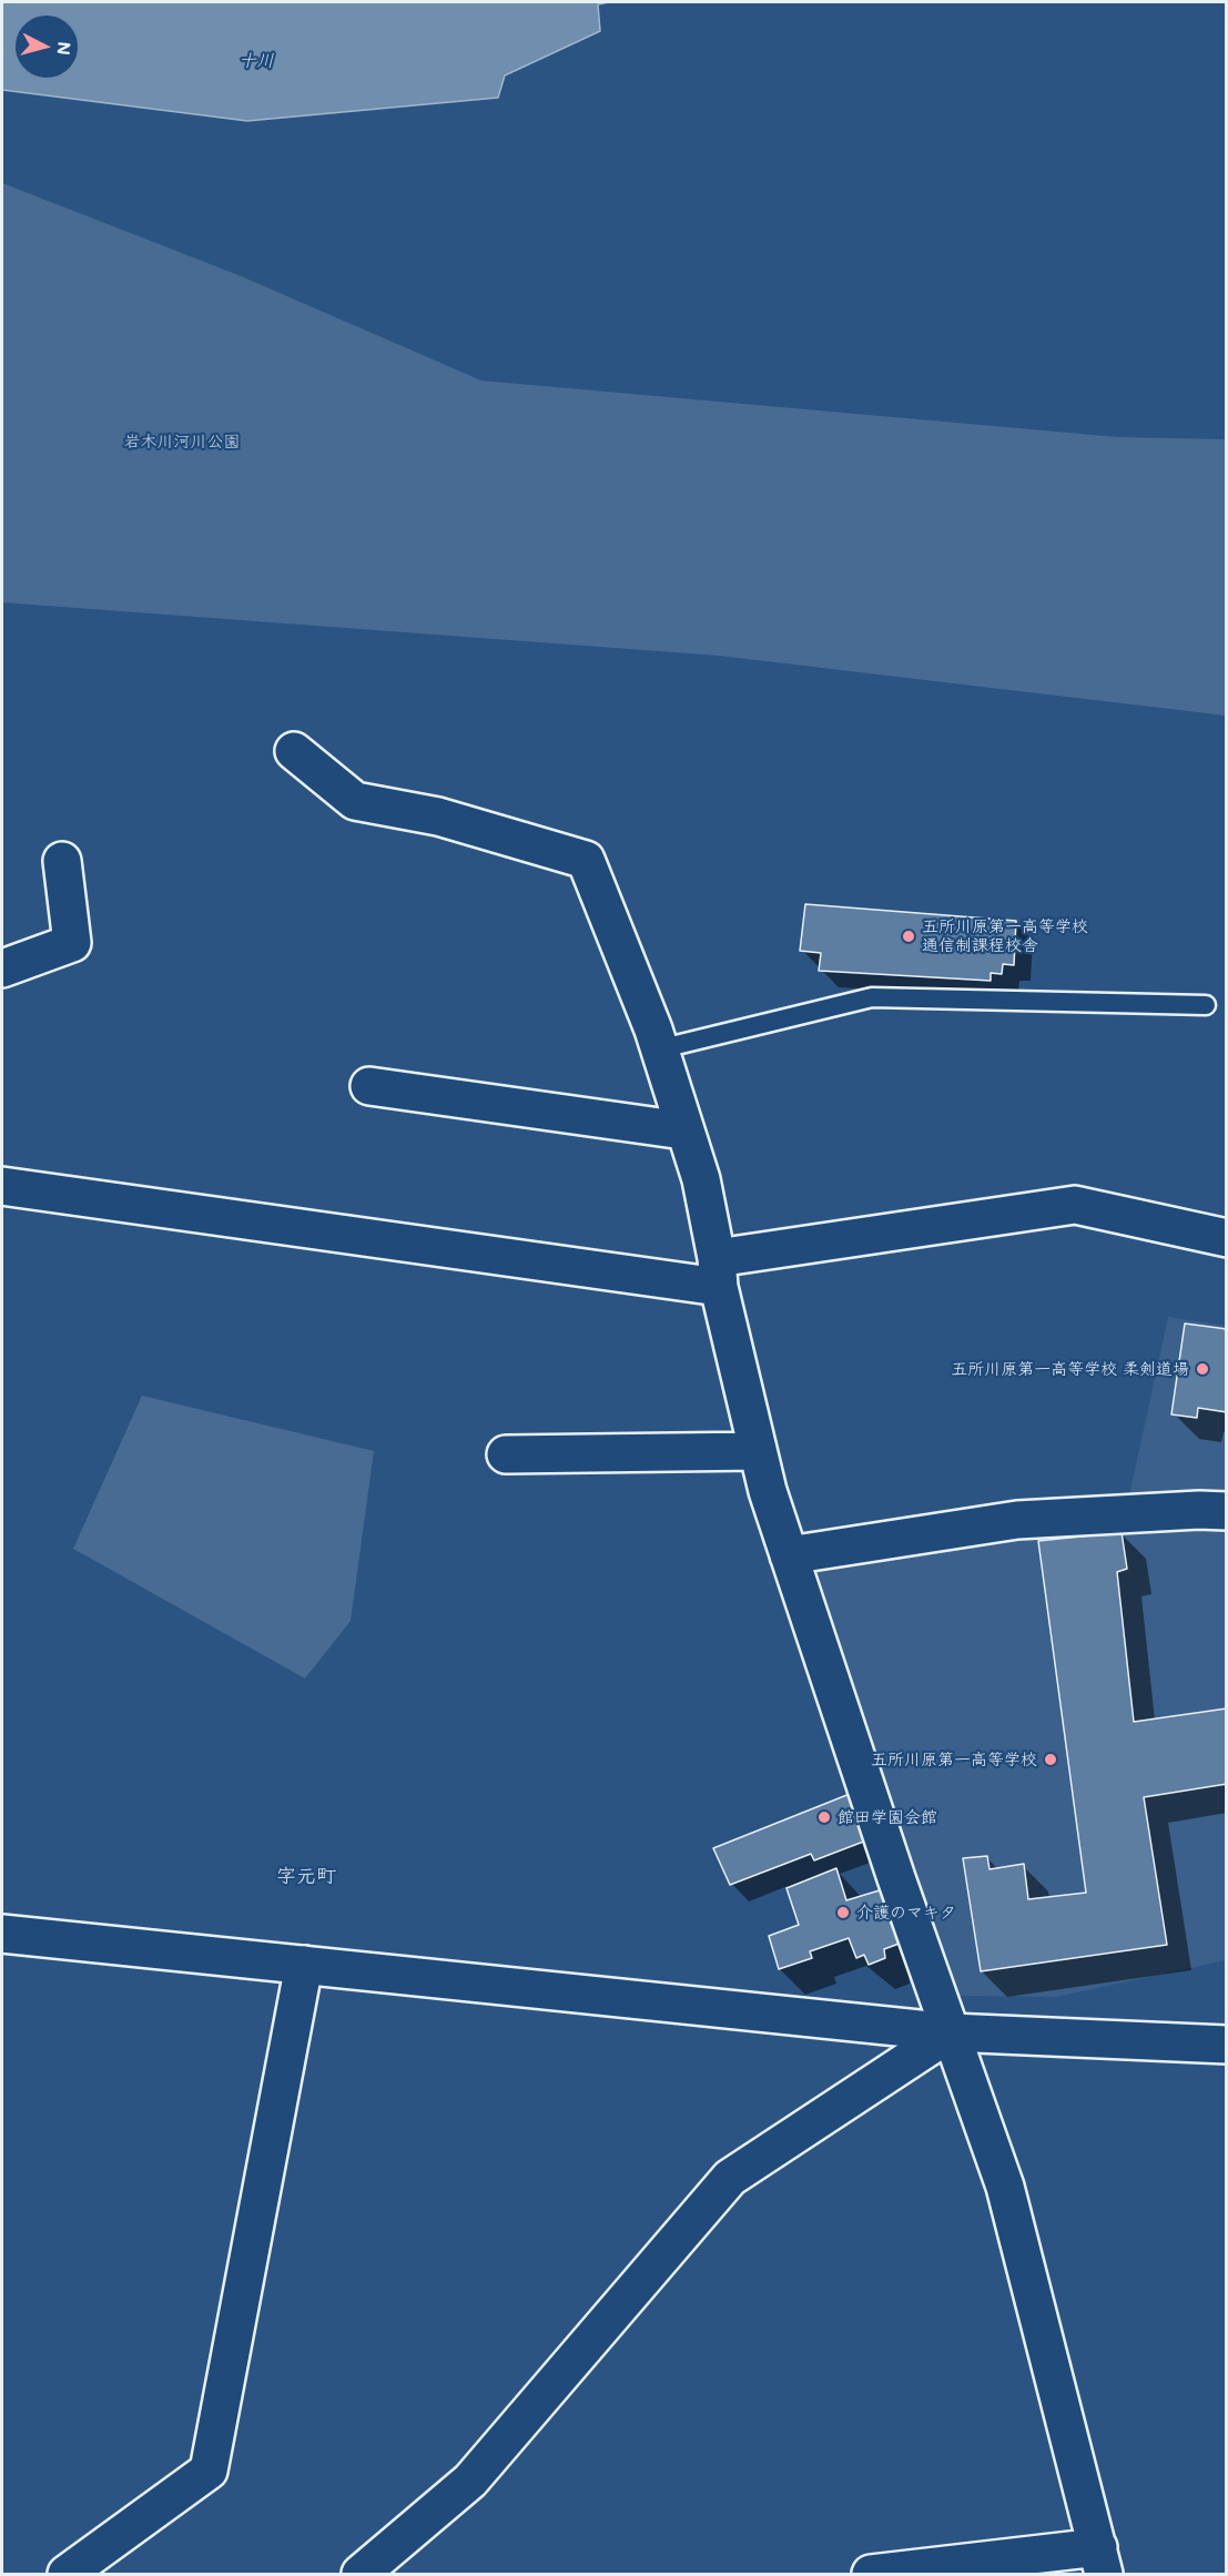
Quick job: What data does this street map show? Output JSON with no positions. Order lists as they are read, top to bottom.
{
  "districts": ["字元町"],
  "water": ["十川"],
  "parks": ["岩木川河川公園"],
  "places": [
    "五所川原第一高等学校 通信制課程校舎",
    "五所川原第一高等学校 柔剣道場",
    "五所川原第一高等学校",
    "館田学園会館",
    "介護のマキタ"
  ],
  "north": "right"
}
